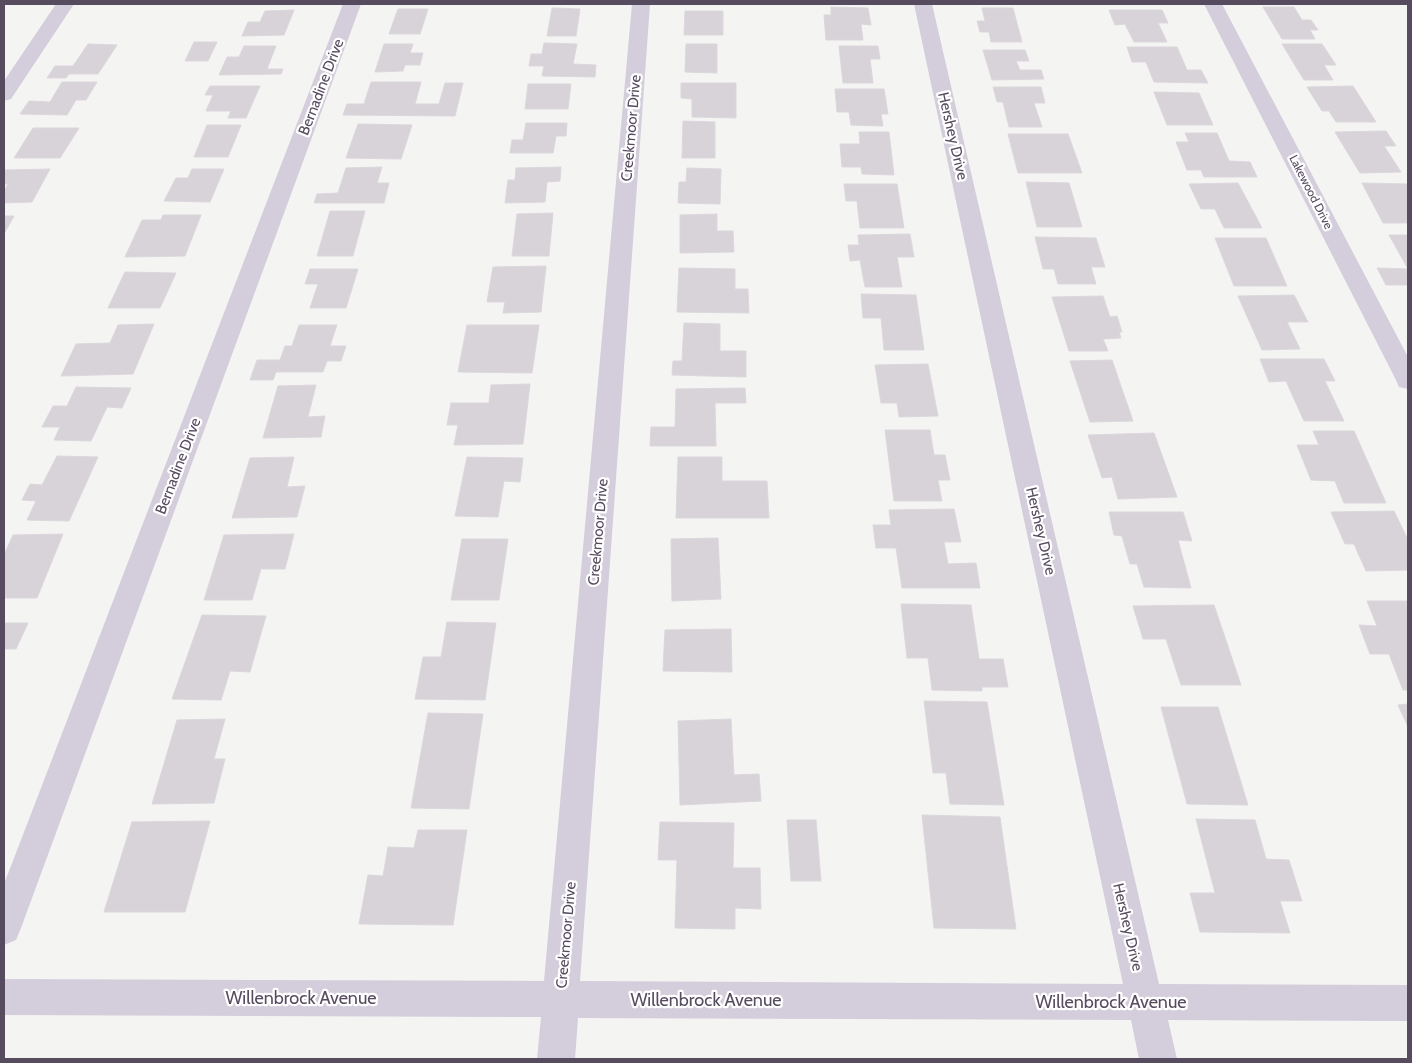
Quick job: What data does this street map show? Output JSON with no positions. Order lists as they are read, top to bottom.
{
  "streets": {
    "street": [
      "Bernadine Drive",
      "Creekmoor Drive",
      "Hershey Drive",
      "Lakewood Drive",
      "Willenbrock Avenue"
    ]
  },
  "crossings": [
    ["Creekmoor Drive", "Willenbrock Avenue"],
    ["Hershey Drive", "Willenbrock Avenue"]
  ]
}
